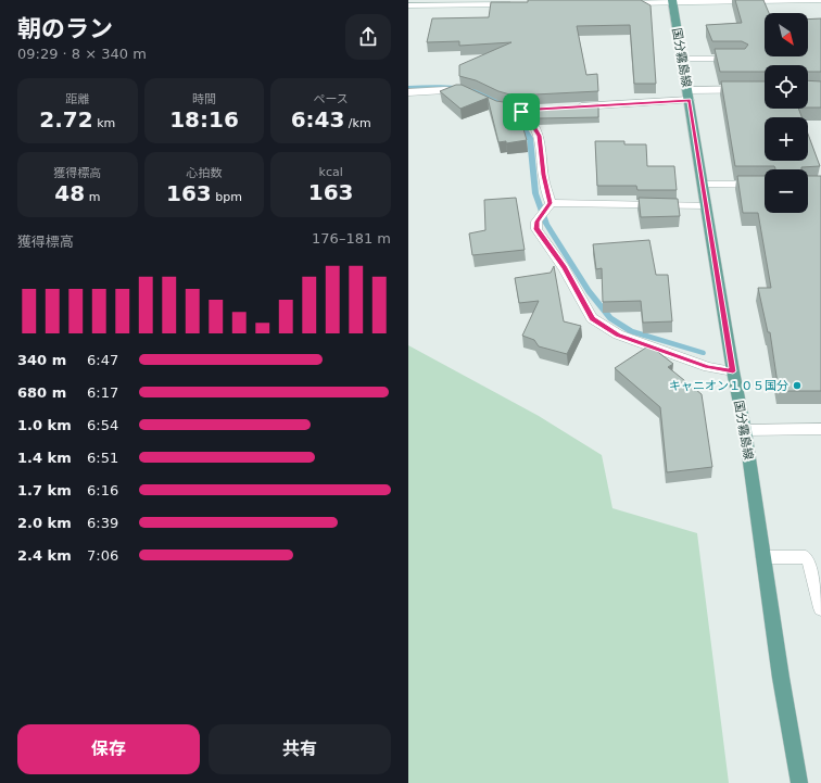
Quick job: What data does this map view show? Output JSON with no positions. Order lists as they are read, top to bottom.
{
  "streets": {
    "main road": ["国分霧島線"]
  },
  "places": ["キャニオン１０５国分"],
  "north": "bottom right",
  "page": {
    "heading": ["朝のラン", "09:29 · 8 × 340 m"],
    "map_buttons": ["+", "−"],
    "stats": [
      ["距離", "2.72 km"],
      ["時間", "18:16"],
      ["ペース", "6:43 /km"],
      ["獲得標高", "48 m"],
      ["心拍数", "163 bpm"],
      ["kcal", "163"]
    ],
    "chart": ["獲得標高", "176–181 m"],
    "list": [
      {
        "name": "340 m",
        "note": "6:47"
      },
      {
        "name": "680 m",
        "note": "6:17"
      },
      {
        "name": "1.0 km",
        "note": "6:54"
      },
      {
        "name": "1.4 km",
        "note": "6:51"
      },
      {
        "name": "1.7 km",
        "note": "6:16"
      },
      {
        "name": "2.0 km",
        "note": "6:39"
      },
      {
        "name": "2.4 km",
        "note": "7:06"
      }
    ],
    "buttons": ["保存", "共有"]
  }
}
